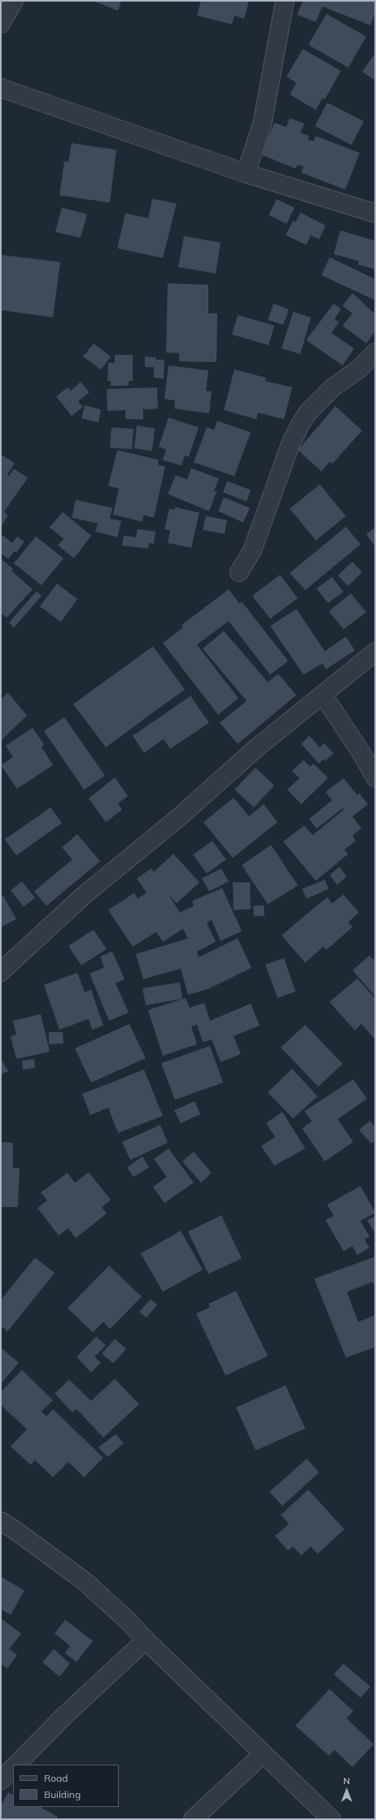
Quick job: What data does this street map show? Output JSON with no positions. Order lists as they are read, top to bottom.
{
  "legend": ["Road", "Building"],
  "north": "top"
}
